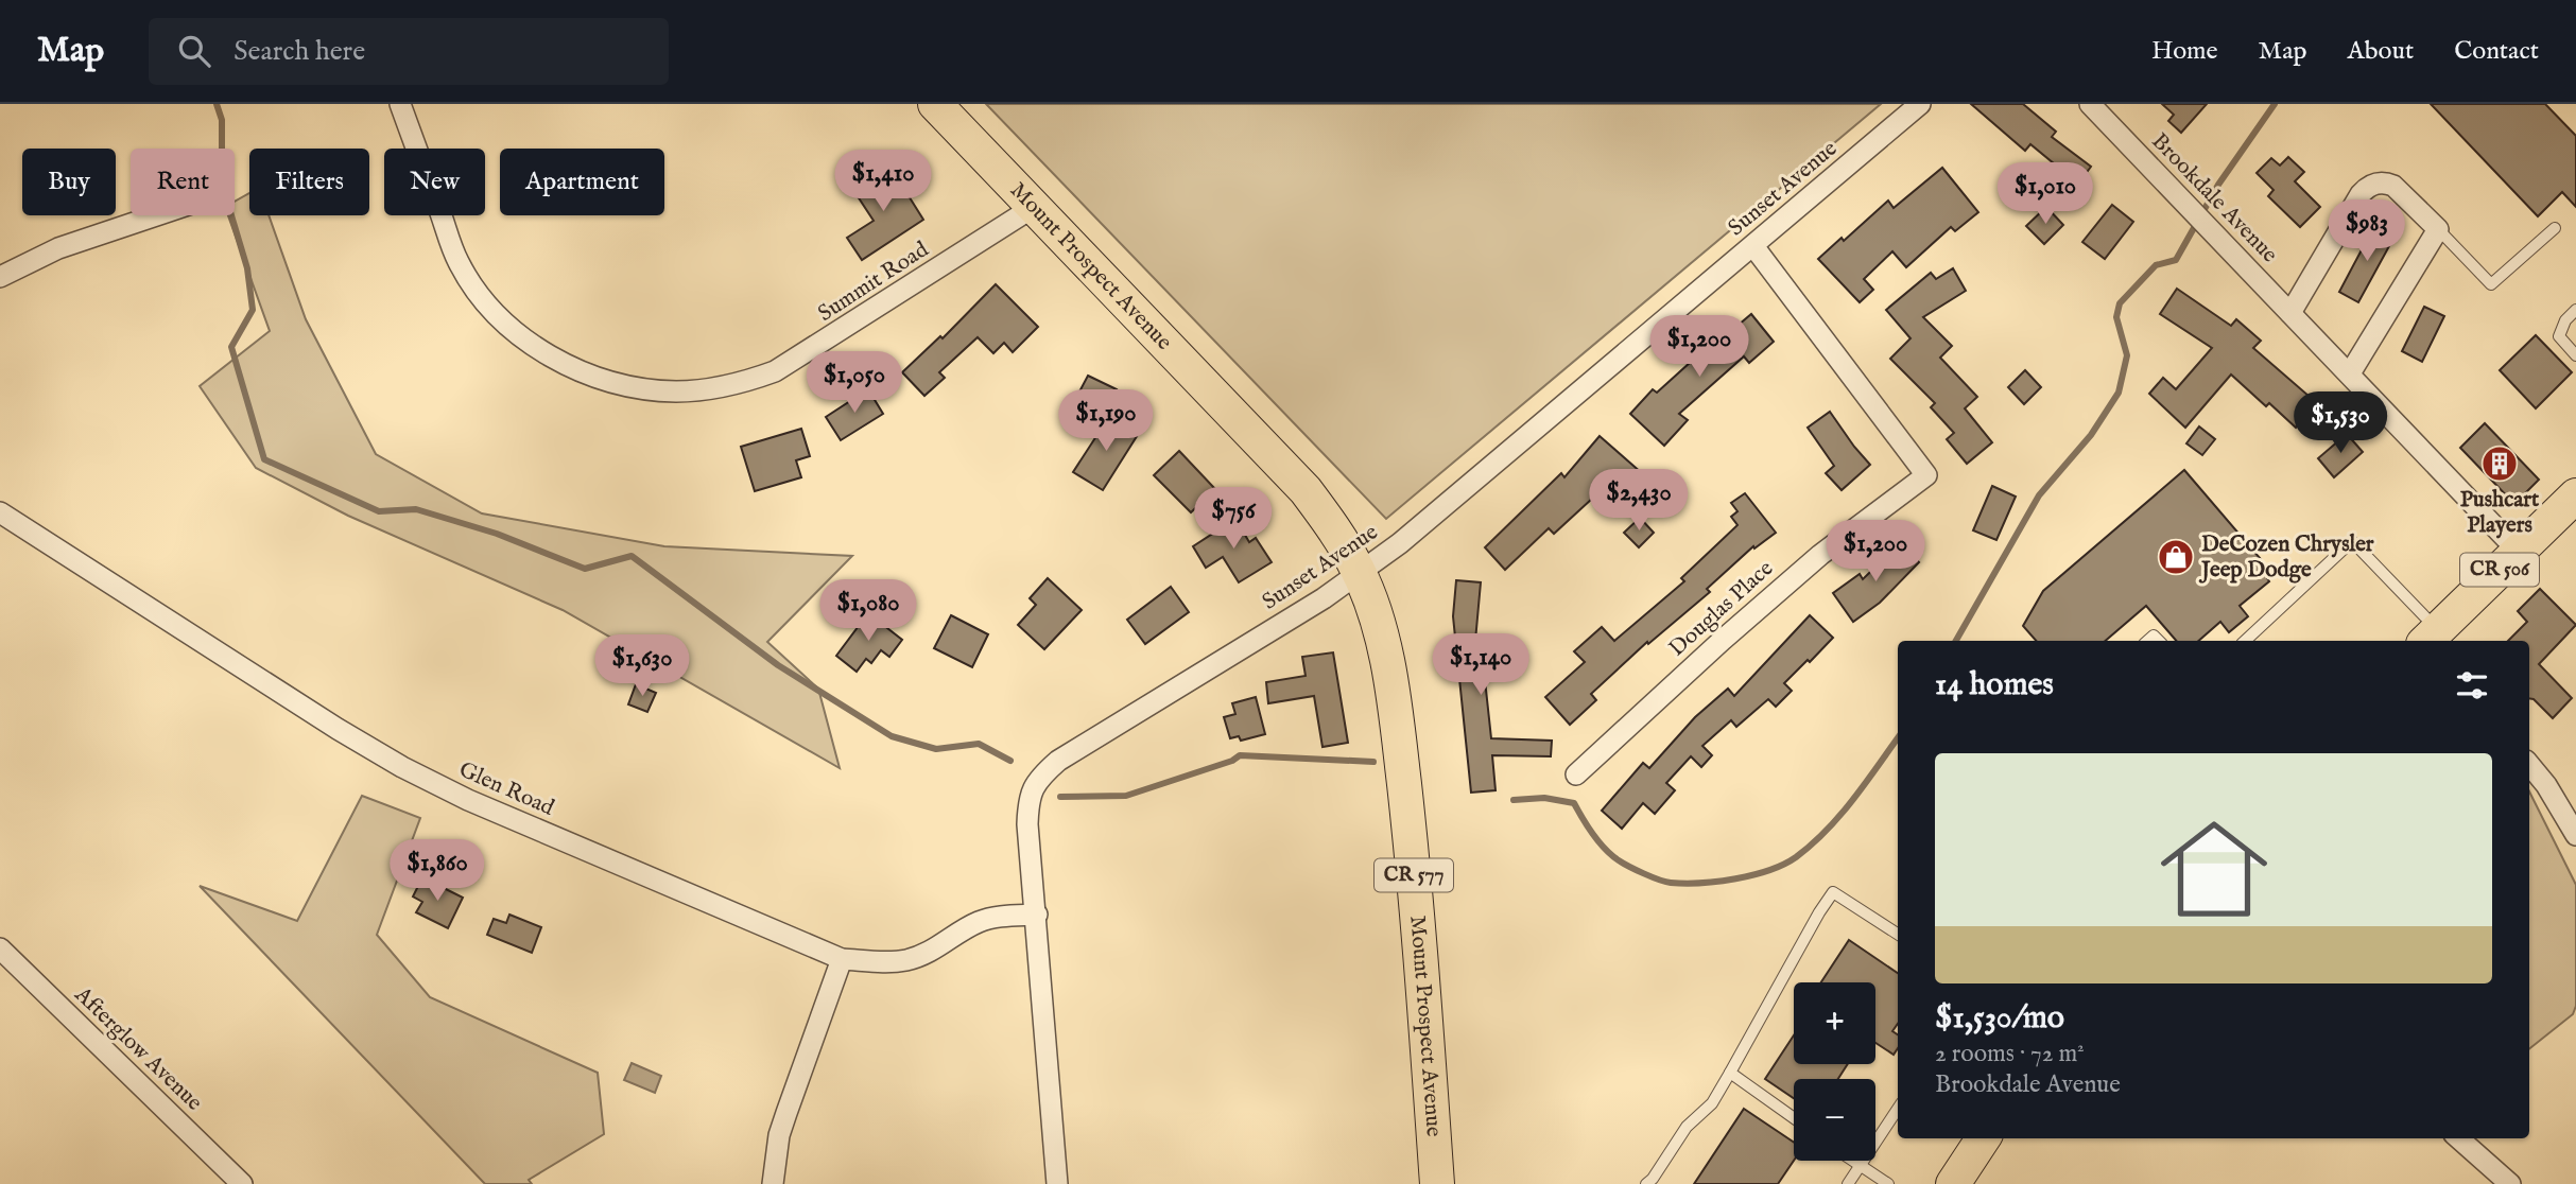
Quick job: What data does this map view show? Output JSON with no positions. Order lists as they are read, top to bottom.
{
  "streets": {
    "main road": ["Mount Prospect Avenue", "CR 506", "CR 577"],
    "street": [
      "Sunset Avenue",
      "Brookdale Avenue",
      "Summit Road",
      "Douglas Place",
      "Glen Road",
      "Afterglow Avenue"
    ]
  },
  "crossings": [
    ["Sunset Avenue", "Mount Prospect Avenue"],
    ["Sunset Avenue", "Douglas Place"],
    ["Sunset Avenue", "Glen Road"],
    ["Brookdale Avenue", "CR 506"],
    ["Mount Prospect Avenue", "Summit Road"]
  ],
  "places": {
    "building": ["Pushcart Players"],
    "shop": ["DeCozen Chrysler Jeep Dodge"]
  },
  "page": {
    "header": "Map",
    "search": "Search here",
    "nav": [
      "Home",
      "Map",
      "About",
      "Contact"
    ],
    "chip": [
      "Buy",
      "Rent",
      "Filters",
      "New",
      "Apartment"
    ],
    "price": [
      "$1,410",
      "$1,010",
      "$983",
      "$1,200",
      "$1,050",
      "$1,190",
      "$1,530",
      "$2,430",
      "$756",
      "$1,200",
      "$1,080",
      "$1,140",
      "$1,630",
      "$1,860"
    ],
    "heading": "14 homes",
    "list": [
      {
        "name": "$1,530/mo",
        "note": "2 rooms · 72 m² · Brookdale Avenue"
      }
    ],
    "map_buttons": ["+", "−"]
  }
}
